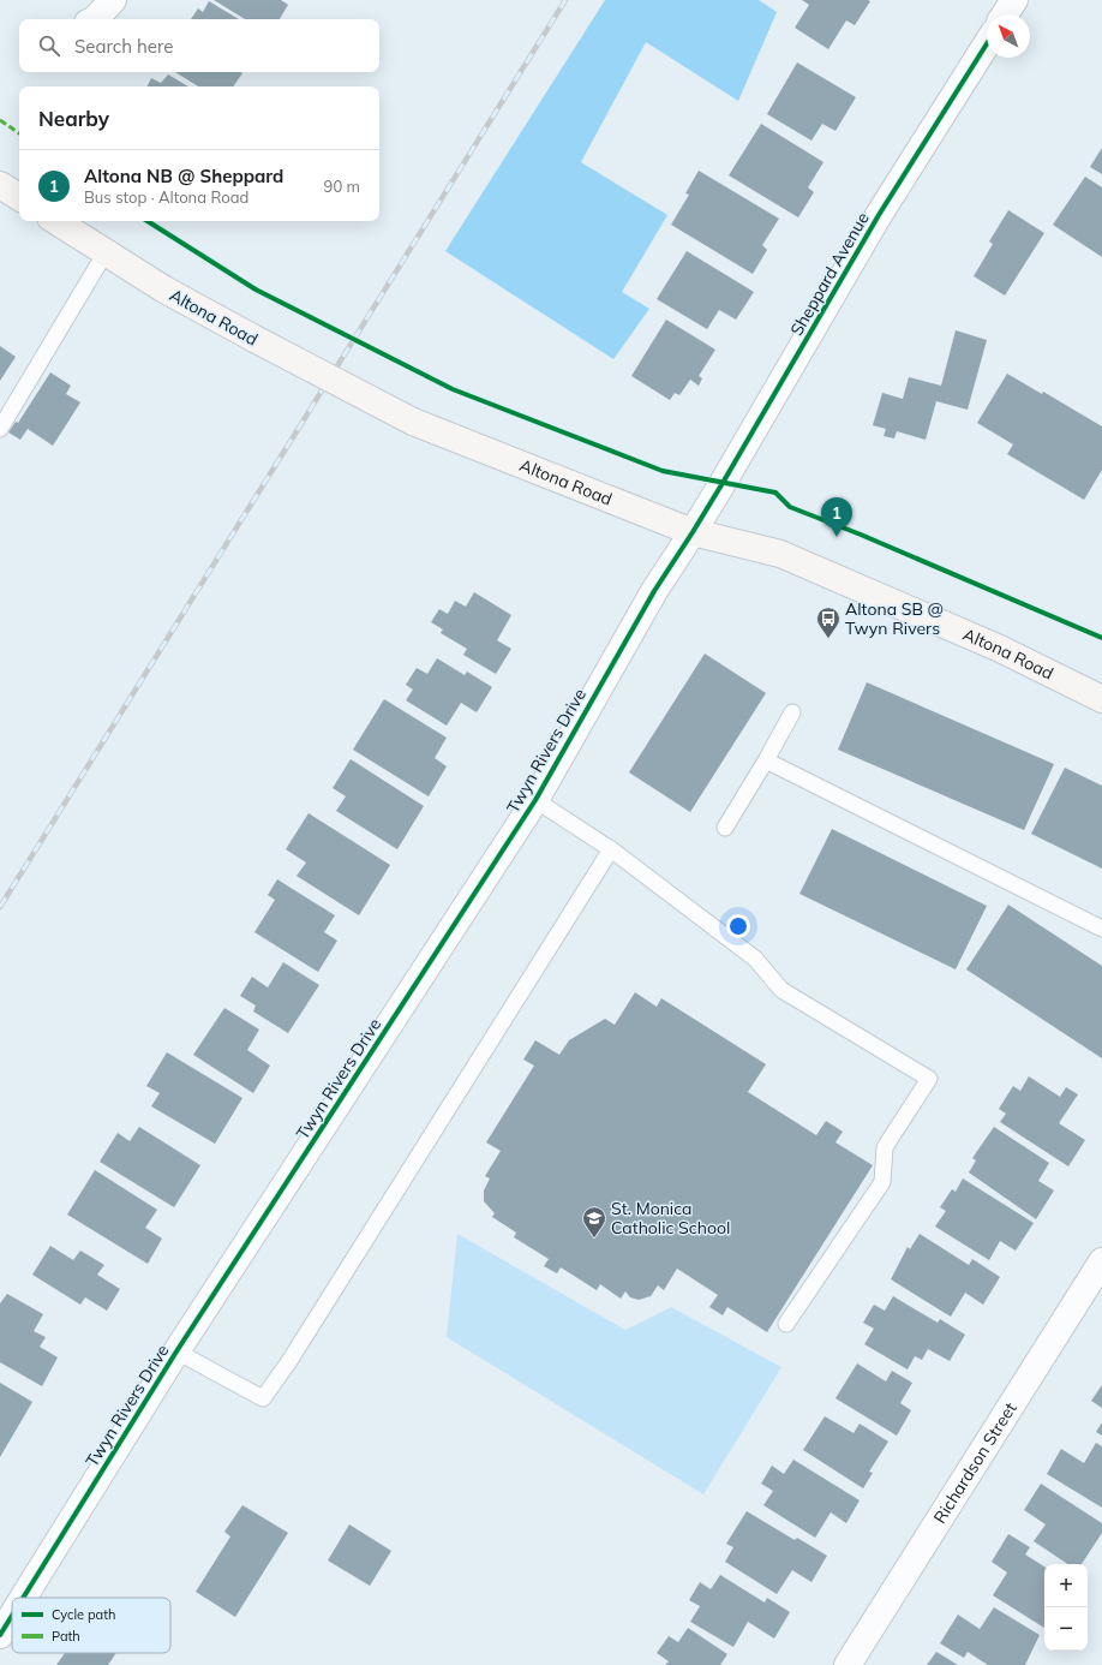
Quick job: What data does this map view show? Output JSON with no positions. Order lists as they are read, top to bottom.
{
  "streets": {
    "main road": ["Altona Road"],
    "street": ["Sheppard Avenue", "Twyn Rivers Drive", "Richardson Street"]
  },
  "crossings": [
    ["Sheppard Avenue", "Altona Road"],
    ["Sheppard Avenue", "Twyn Rivers Drive"],
    ["Altona Road", "Twyn Rivers Drive"]
  ],
  "places": {
    "bus stop": ["Altona SB @ Twyn Rivers"],
    "school or university": ["St. Monica Catholic School"]
  },
  "legend": ["Cycle path", "Path"],
  "north": "top left",
  "page": {
    "search": "Search here",
    "heading": "Nearby",
    "list": [
      {
        "mark": "1",
        "name": "Altona NB @ Sheppard",
        "note": "Bus stop · Altona Road",
        "value": "90 m"
      }
    ],
    "pins": "1",
    "map_buttons": ["+", "−"]
  }
}
